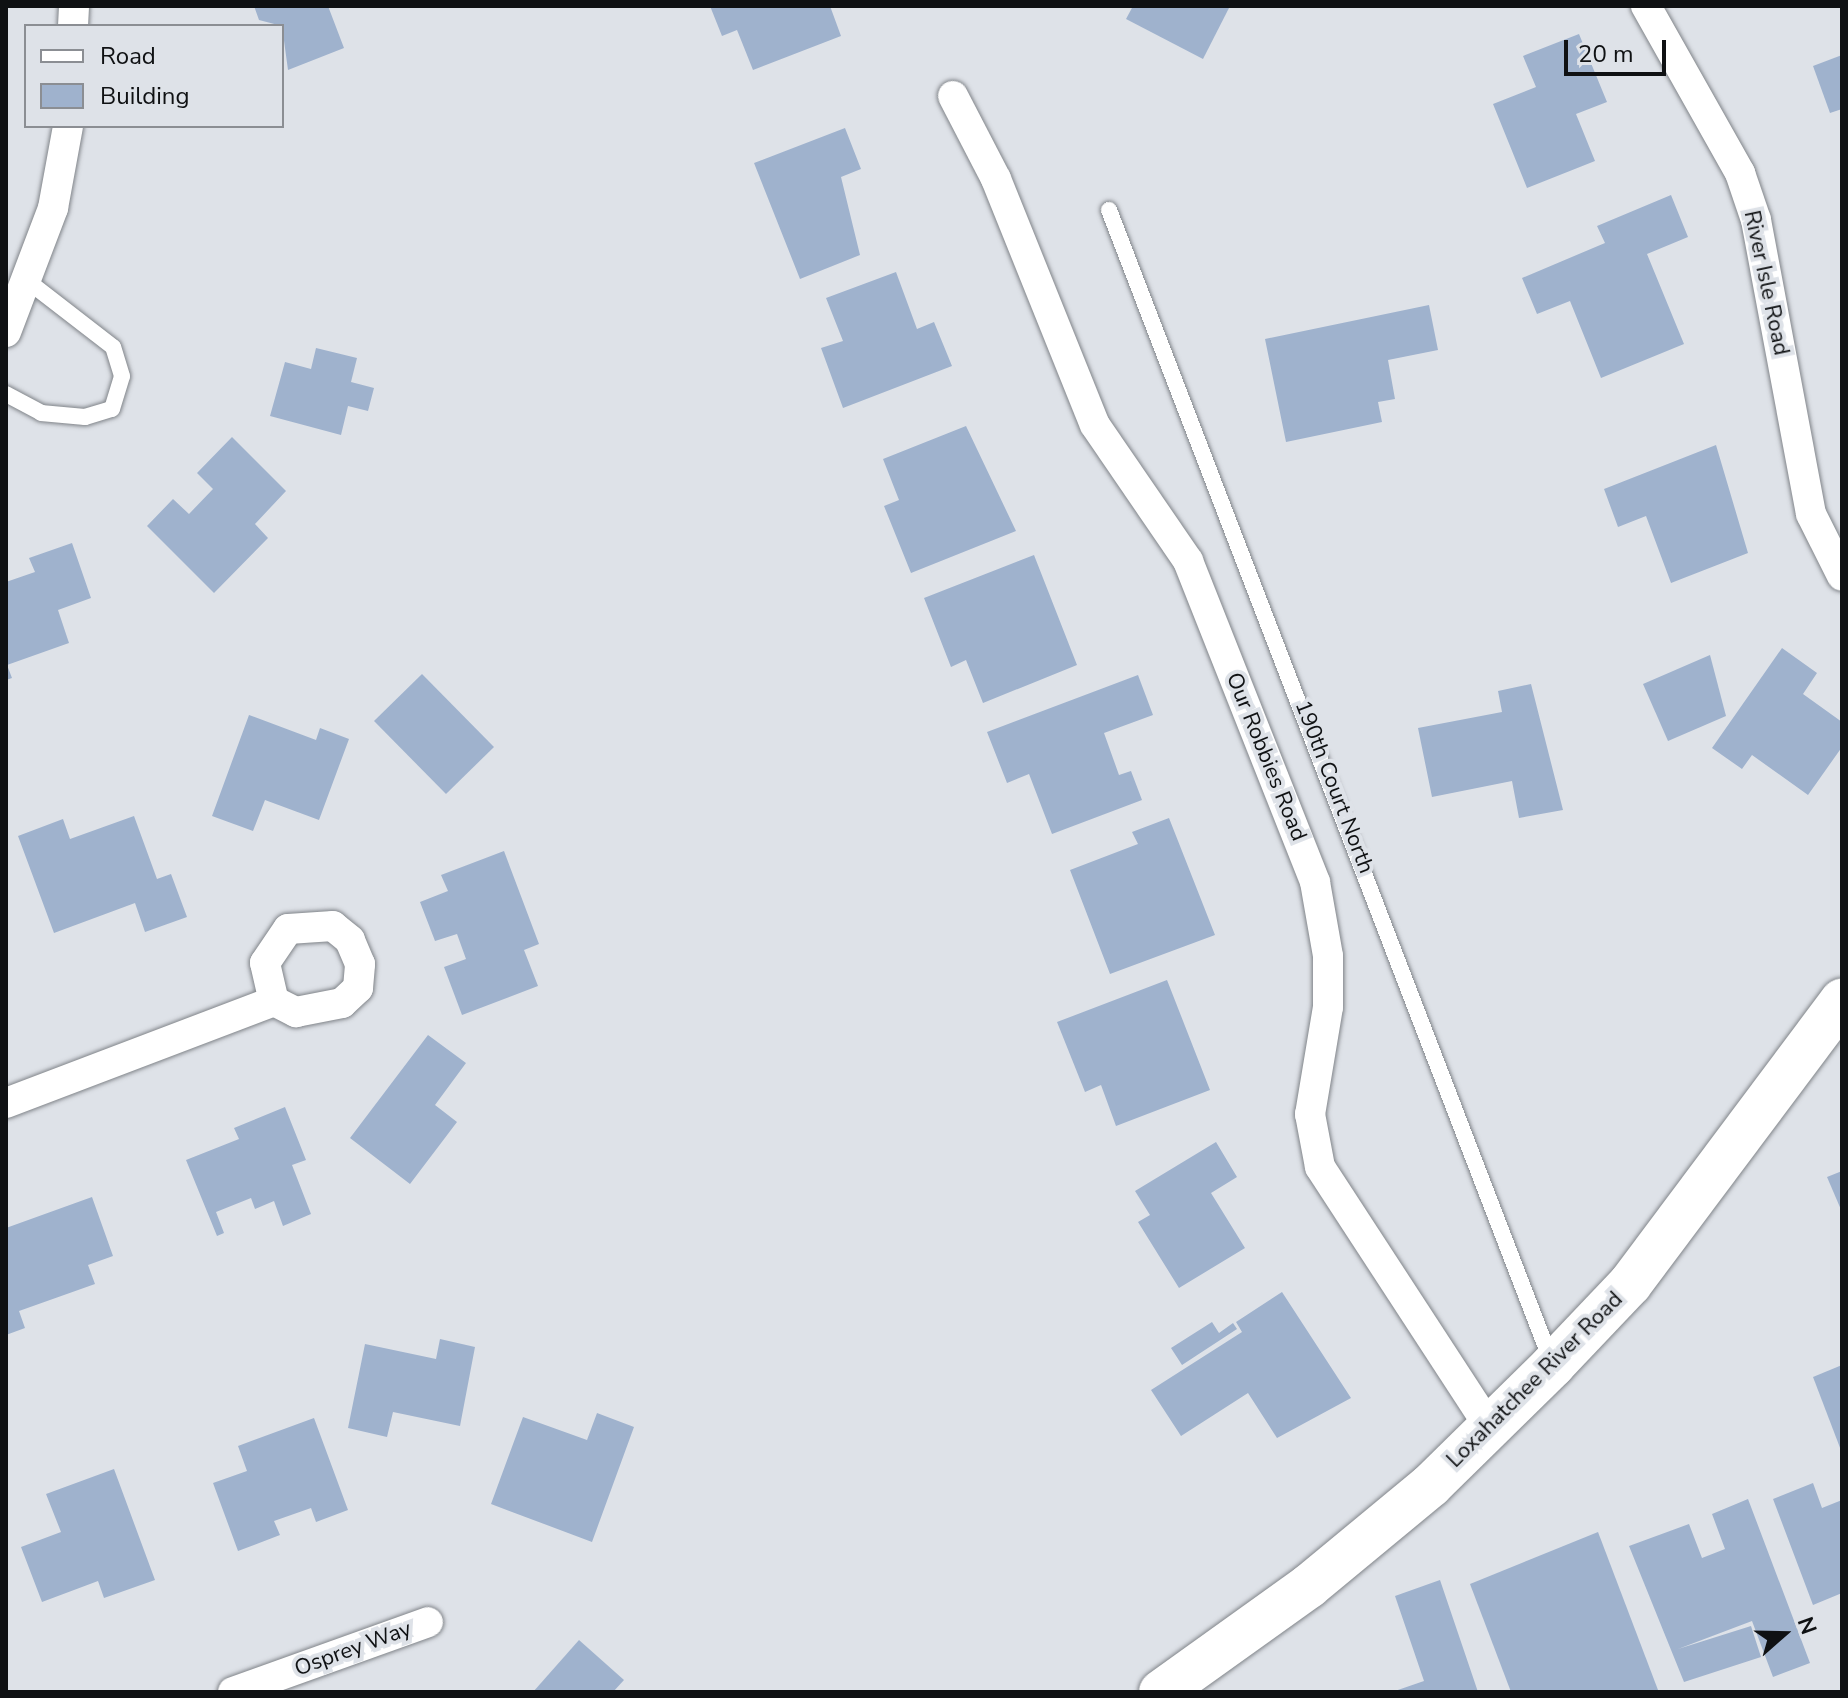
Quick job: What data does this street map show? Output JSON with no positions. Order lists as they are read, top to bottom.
{
  "streets": {
    "street": [
      "River Isle Road",
      "Our Robbies Road",
      "Loxahatchee River Road",
      "Osprey Way"
    ],
    "lane": ["190th Court North"]
  },
  "crossings": [
    ["Our Robbies Road", "Loxahatchee River Road"],
    ["190th Court North", "Loxahatchee River Road"]
  ],
  "legend": ["Road", "Building"],
  "scale_bar": "20 m",
  "north": "right"
}
